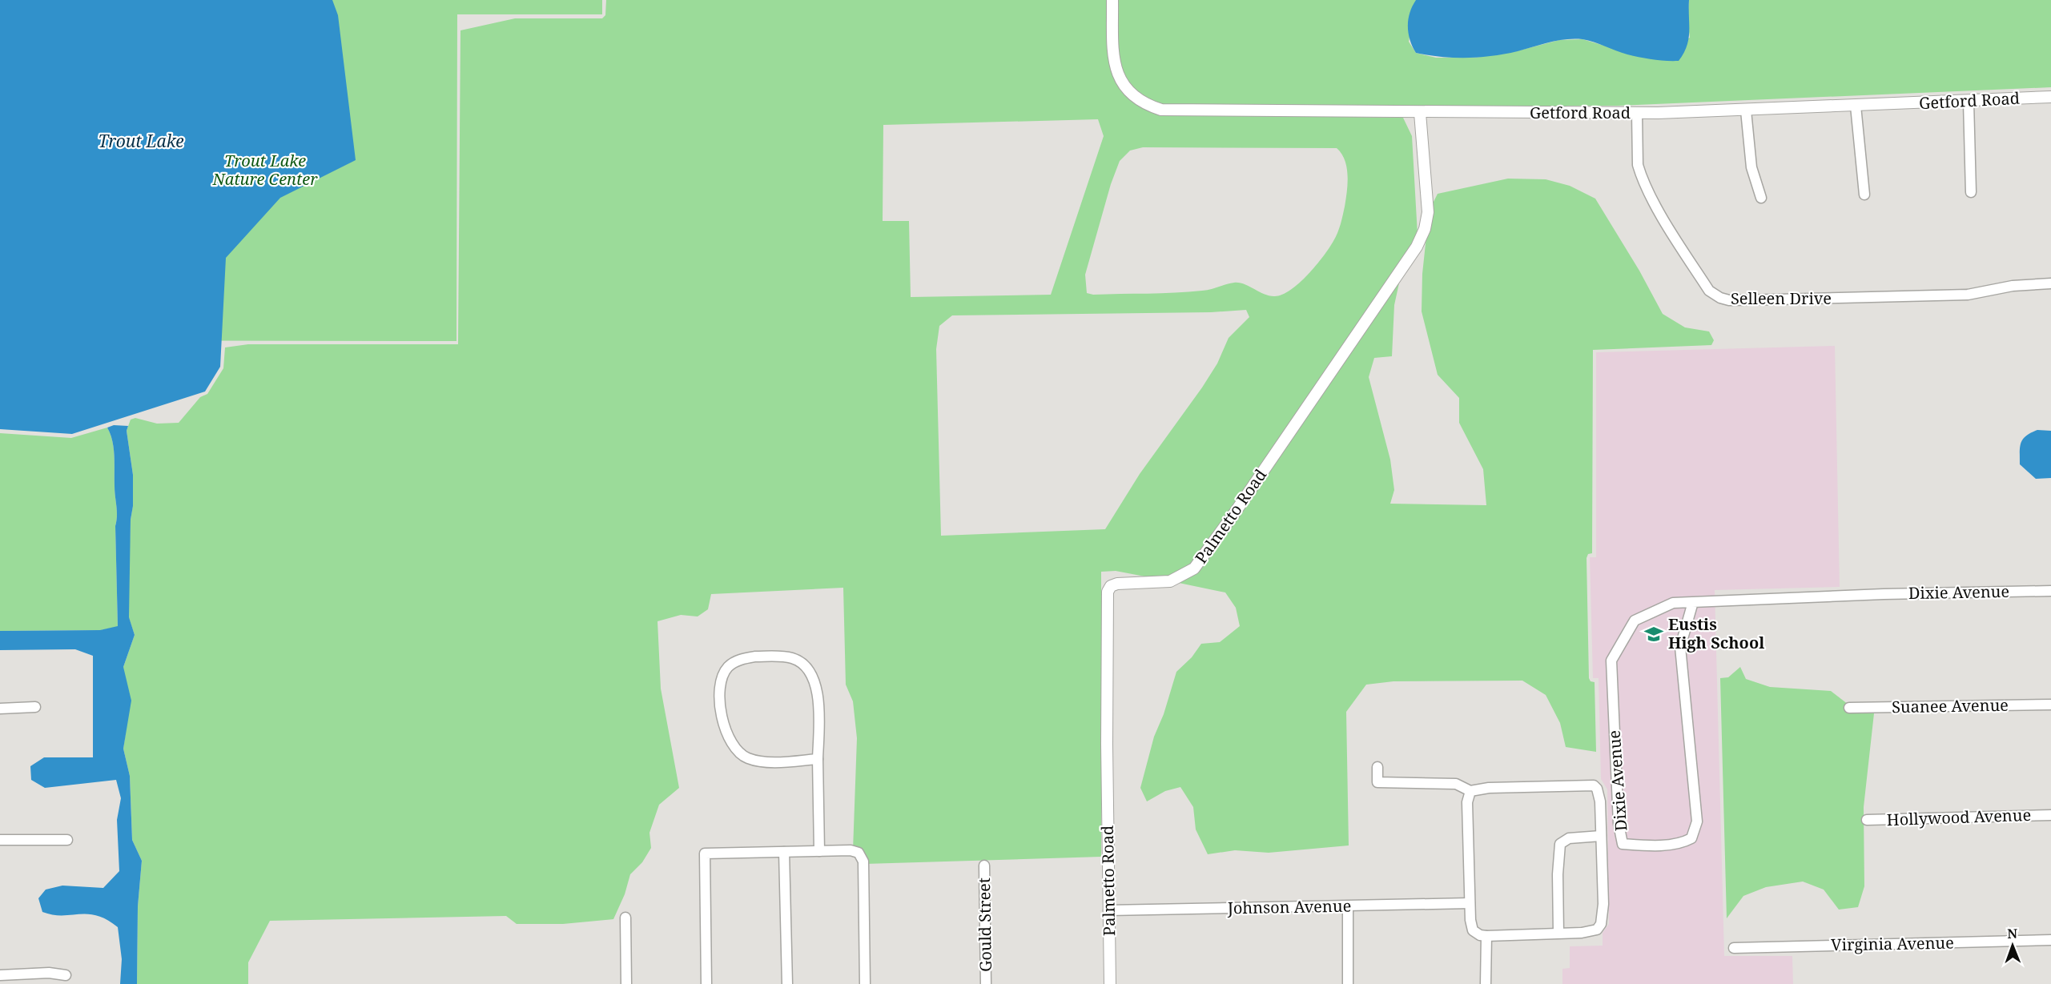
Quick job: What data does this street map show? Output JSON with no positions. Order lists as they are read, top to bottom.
{
  "streets": {
    "street": [
      "Getford Road",
      "Selleen Drive",
      "Palmetto Road",
      "Dixie Avenue",
      "Suanee Avenue",
      "Hollywood Avenue",
      "Johnson Avenue",
      "Gould Street",
      "Virginia Avenue"
    ]
  },
  "crossings": [
    ["Getford Road", "Selleen Drive"],
    ["Getford Road", "Palmetto Road"],
    ["Palmetto Road", "Johnson Avenue"]
  ],
  "water": ["Trout Lake"],
  "parks": ["Trout Lake Nature Center"],
  "places": {
    "school or university": ["Eustis High School"]
  },
  "north": "top"
}
